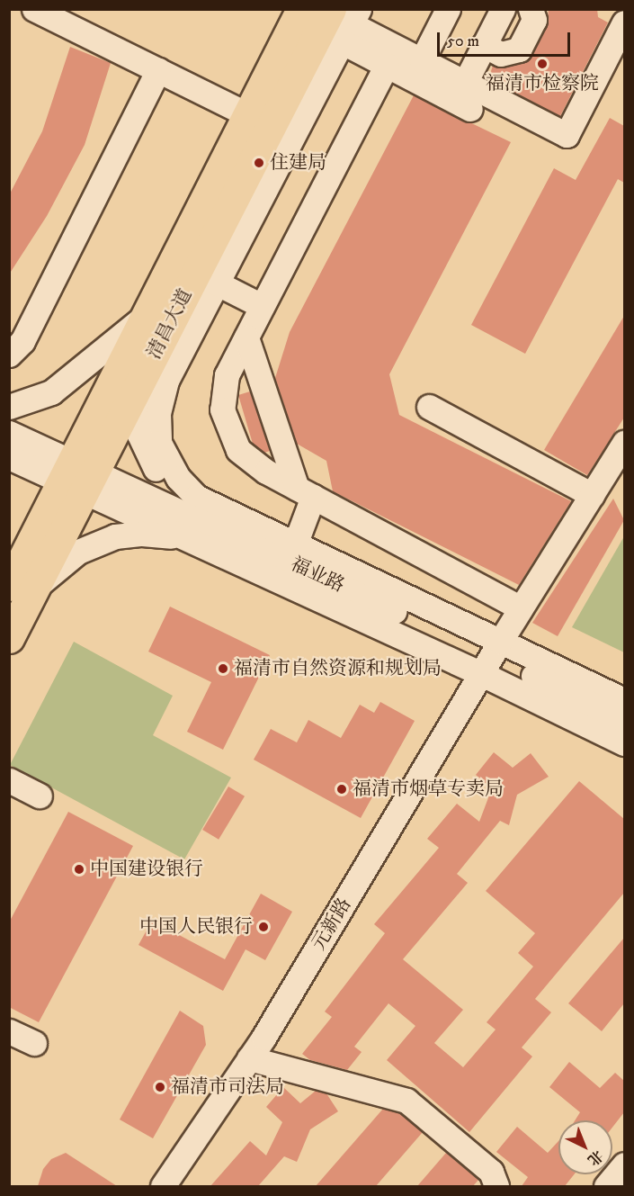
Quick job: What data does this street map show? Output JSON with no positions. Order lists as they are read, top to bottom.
{
  "streets": {
    "main road": ["清昌大道"],
    "street": ["福业路", "元新路"]
  },
  "crossings": [
    ["清昌大道", "福业路"],
    ["福业路", "元新路"]
  ],
  "places": [
    "福清市检察院",
    "住建局",
    "福清市自然资源和规划局",
    "福清市烟草专卖局",
    "中国建设银行",
    "中国人民银行",
    "福清市司法局"
  ],
  "scale_bar": "50 m",
  "north": "bottom right"
}
